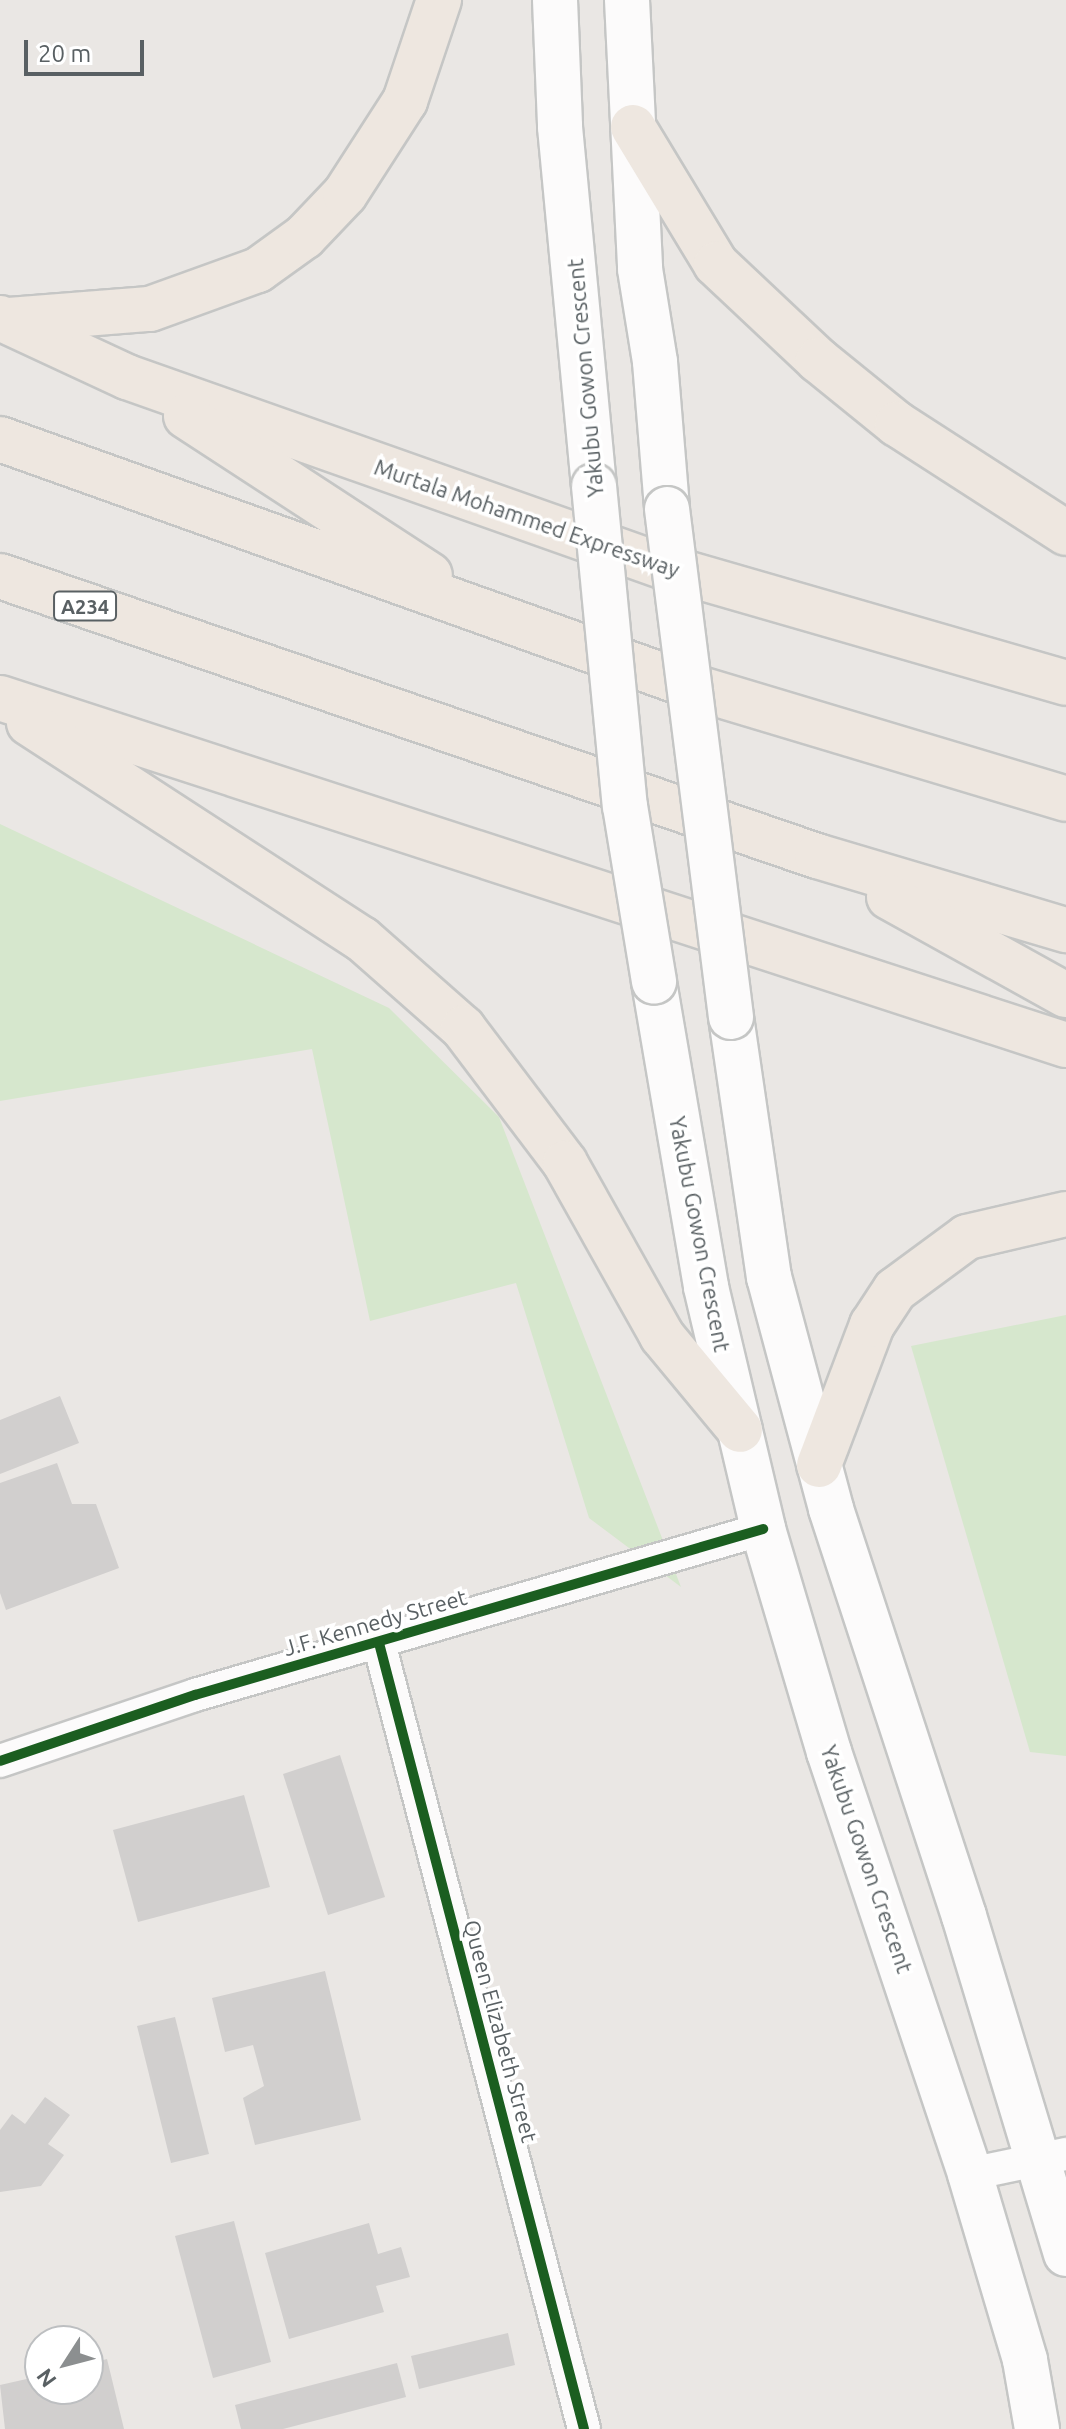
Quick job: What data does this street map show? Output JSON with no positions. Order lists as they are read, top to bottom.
{
  "streets": {
    "highway": ["Murtala Mohammed Expressway", "A234"],
    "main road": ["Yakubu Gowon Crescent"],
    "street": ["J.F. Kennedy Street", "Queen Elizabeth Street"]
  },
  "crossings": [
    ["Yakubu Gowon Crescent", "J.F. Kennedy Street"],
    ["J.F. Kennedy Street", "Queen Elizabeth Street"]
  ],
  "scale_bar": "20 m",
  "north": "bottom left"
}
